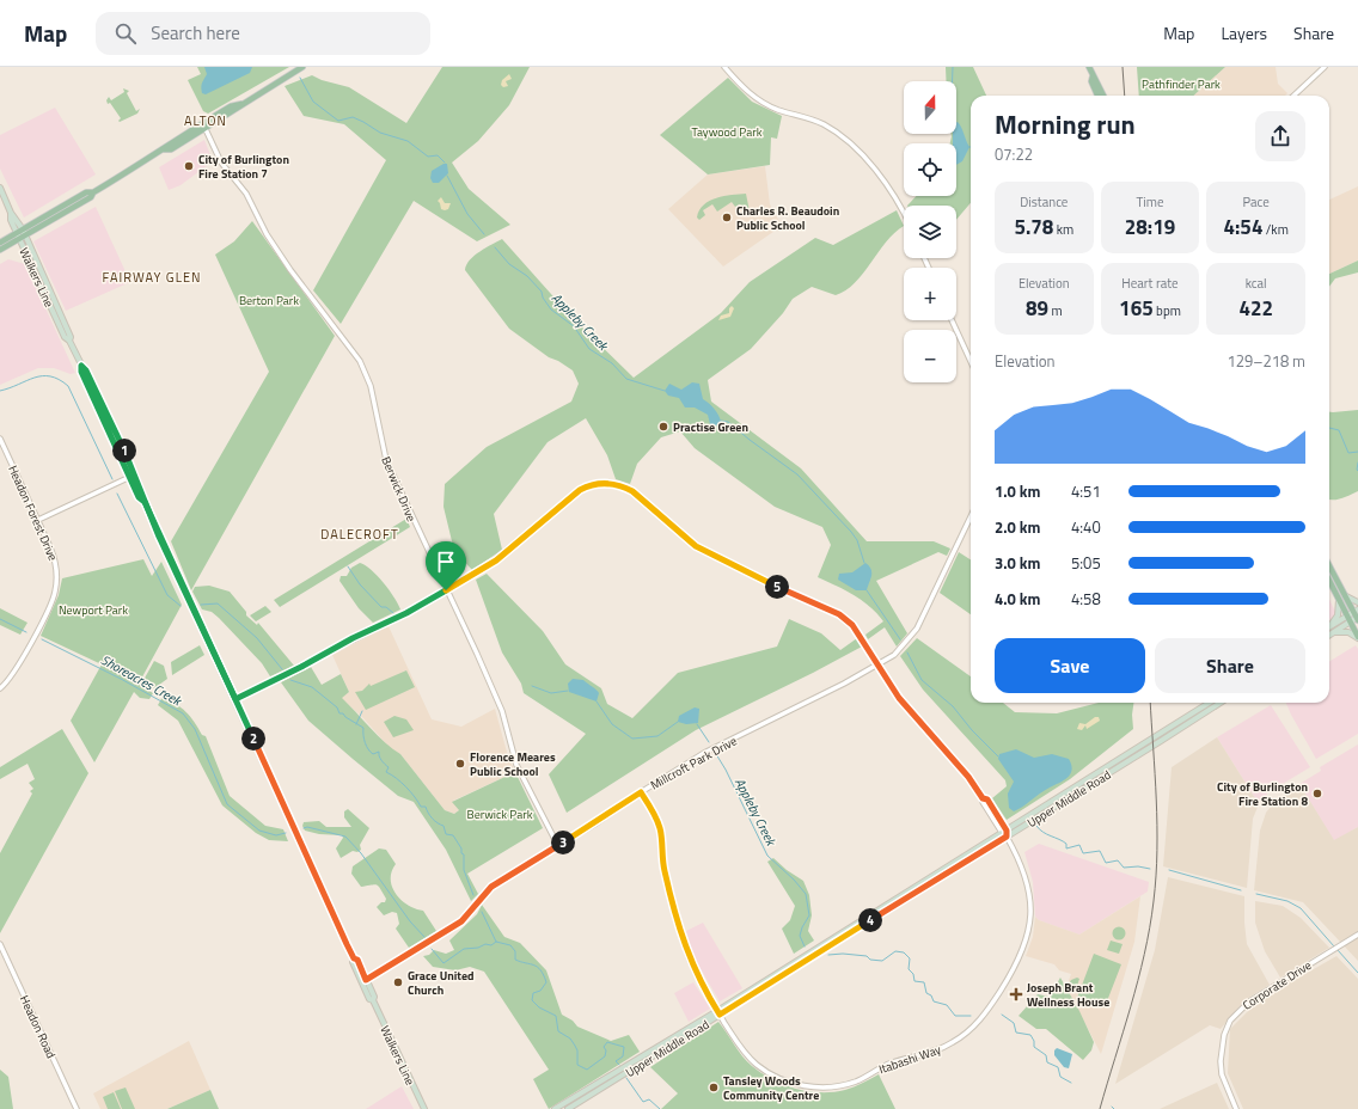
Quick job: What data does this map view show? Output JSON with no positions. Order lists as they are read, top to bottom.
{
  "streets": {
    "main road": ["Walkers Line", "Upper Middle Road"],
    "street": [
      "Berwick Drive",
      "Headon Forest Drive",
      "Millcroft Park Drive",
      "Corporate Drive",
      "Headon Road",
      "Itabashi Way"
    ]
  },
  "crossings": [
    ["Walkers Line", "Millcroft Park Drive"],
    ["Walkers Line", "Itabashi Way"],
    ["Berwick Drive", "Millcroft Park Drive"],
    ["Berwick Drive", "Itabashi Way"],
    ["Millcroft Park Drive", "Itabashi Way"],
    ["Upper Middle Road", "Itabashi Way"]
  ],
  "districts": ["ALTON", "FAIRWAY GLEN", "DALECROFT"],
  "water": ["Appleby Creek", "Shoreacres Creek"],
  "parks": [
    "Pathfinder Park",
    "Taywood Park",
    "Berton Park",
    "Newport Park",
    "Berwick Park"
  ],
  "places": {
    "other": [
      "City of Burlington Fire Station 7",
      "Charles R. Beaudoin Public School",
      "Practise Green",
      "Florence Meares Public School",
      "City of Burlington Fire Station 8",
      "Grace United Church",
      "Tansley Woods Community Centre"
    ],
    "health": ["Joseph Brant Wellness House"]
  },
  "north": "top",
  "page": {
    "header": "Map",
    "search": "Search here",
    "nav": ["Map", "Layers", "Share"],
    "map_buttons": ["+", "−"],
    "heading": ["Morning run", "07:22"],
    "stats": [
      ["Distance", "5.78 km"],
      ["Time", "28:19"],
      ["Pace", "4:54 /km"],
      ["Elevation", "89 m"],
      ["Heart rate", "165 bpm"],
      ["kcal", "422"]
    ],
    "chart": ["Elevation", "129–218 m"],
    "pins": [
      "1",
      "5",
      "2",
      "3",
      "4"
    ],
    "list": [
      {
        "name": "1.0 km",
        "note": "4:51"
      },
      {
        "name": "2.0 km",
        "note": "4:40"
      },
      {
        "name": "3.0 km",
        "note": "5:05"
      },
      {
        "name": "4.0 km",
        "note": "4:58"
      }
    ],
    "buttons": ["Save", "Share"]
  }
}
